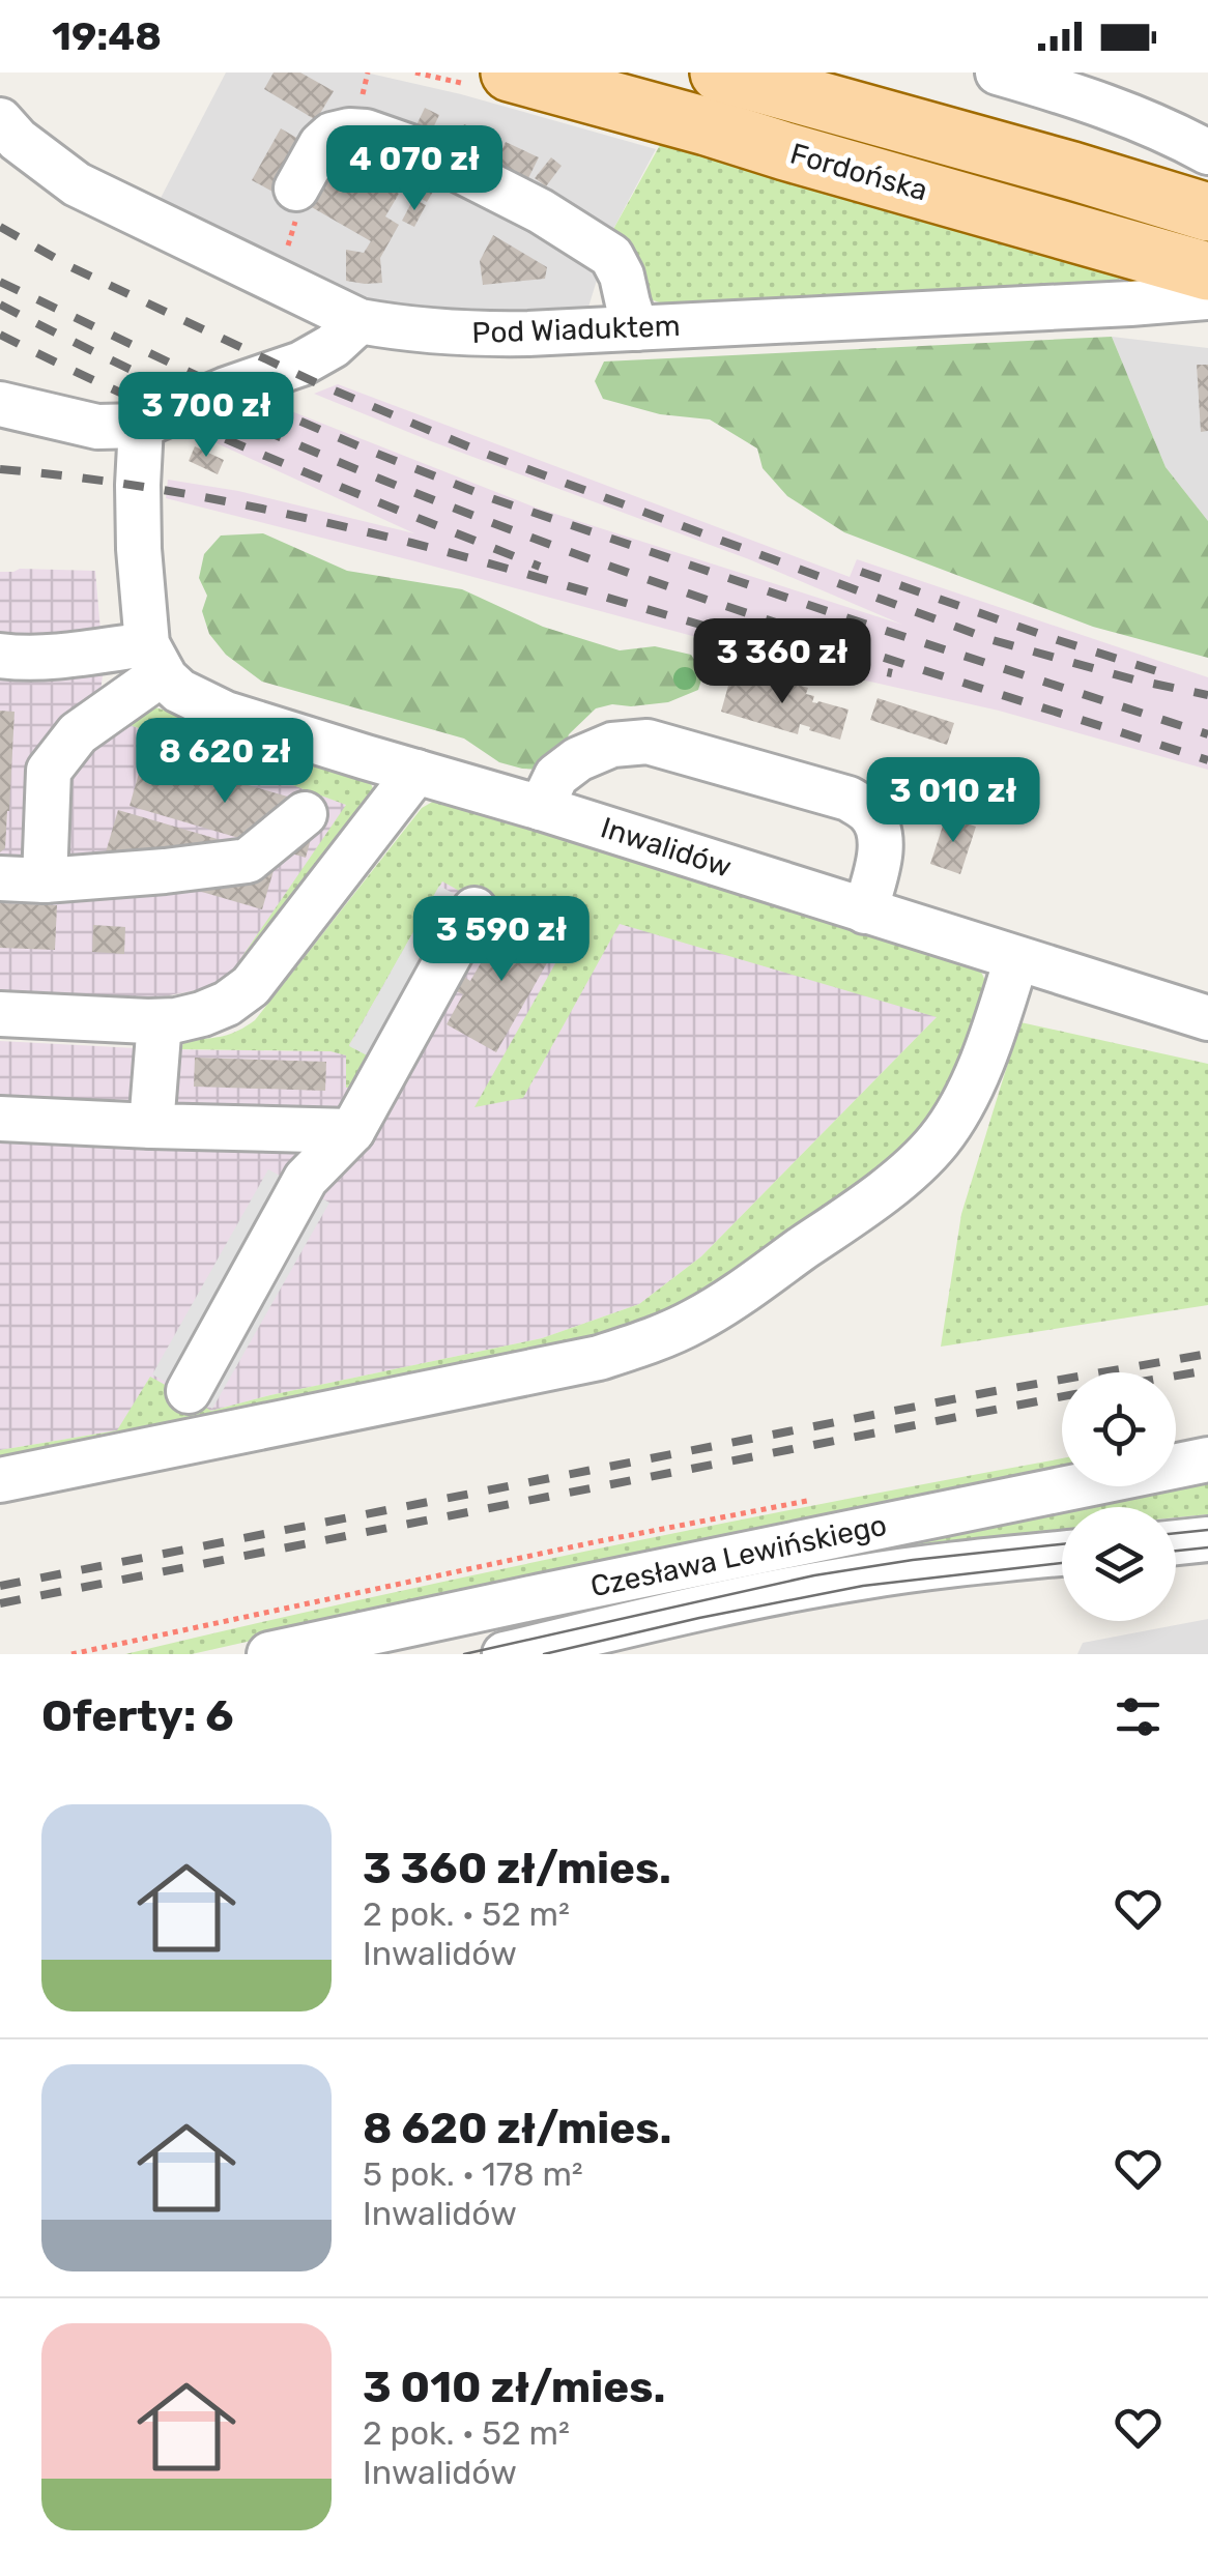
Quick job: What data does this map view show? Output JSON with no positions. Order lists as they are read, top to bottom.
{
  "streets": {
    "main road": ["Fordońska"],
    "street": ["Pod Wiaduktem", "Inwalidów", "Czesława Lewińskiego"]
  },
  "page": {
    "status": "19:48",
    "price": [
      "4 070 zł",
      "3 700 zł",
      "3 360 zł",
      "8 620 zł",
      "3 010 zł",
      "3 590 zł"
    ],
    "heading": "Oferty: 6",
    "list": [
      {
        "name": "3 360 zł/mies.",
        "note": "2 pok. · 52 m² · Inwalidów"
      },
      {
        "name": "8 620 zł/mies.",
        "note": "5 pok. · 178 m² · Inwalidów"
      },
      {
        "name": "3 010 zł/mies.",
        "note": "2 pok. · 52 m² · Inwalidów"
      }
    ]
  }
}
